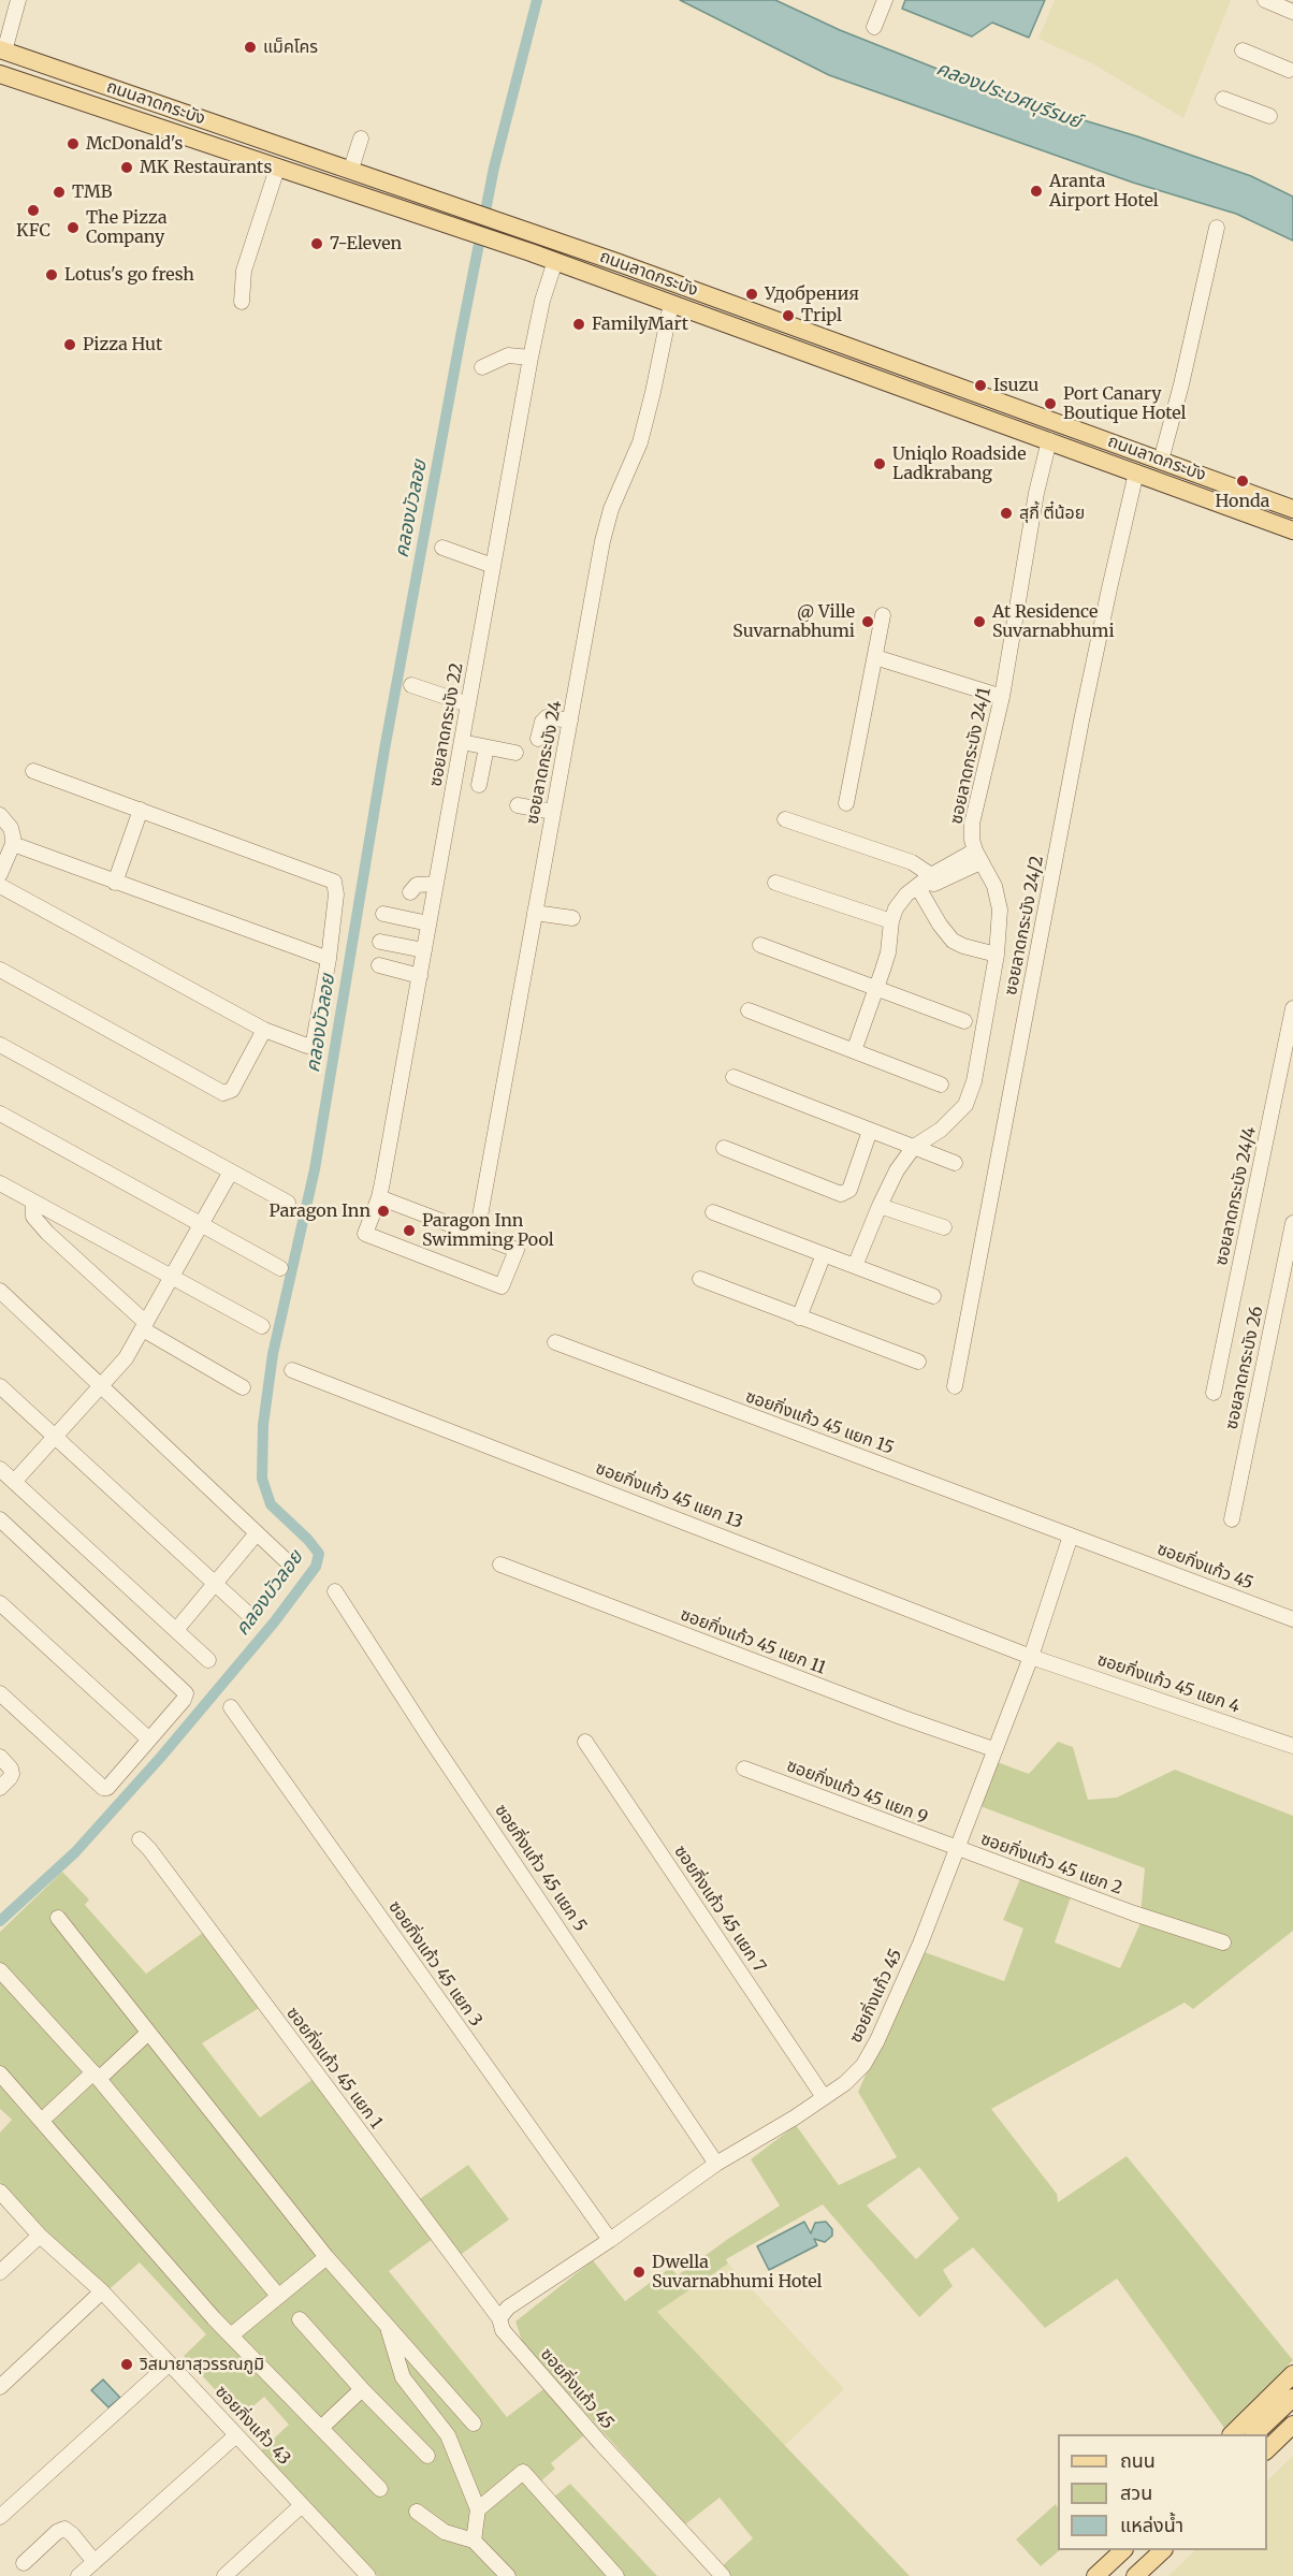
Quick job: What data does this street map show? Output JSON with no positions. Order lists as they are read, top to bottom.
{
  "streets": {
    "main road": ["ถนนลาดกระบัง"],
    "street": [
      "ซอยลาดกระบัง 22",
      "ซอยลาดกระบัง 24/1",
      "ซอยลาดกระบัง 24",
      "ซอยลาดกระบัง 24/2",
      "ซอยลาดกระบัง 24/4",
      "ซอยลาดกระบัง 26",
      "ซอยกิ่งแก้ว 45 แยก 15",
      "ซอยกิ่งแก้ว 45 แยก 13",
      "ซอยกิ่งแก้ว 45",
      "ซอยกิ่งแก้ว 45 แยก 11",
      "ซอยกิ่งแก้ว 45 แยก 4",
      "ซอยกิ่งแก้ว 45 แยก 9",
      "ซอยกิ่งแก้ว 45 แยก 2",
      "ซอยกิ่งแก้ว 45 แยก 5",
      "ซอยกิ่งแก้ว 45 แยก 7",
      "ซอยกิ่งแก้ว 45 แยก 3",
      "ซอยกิ่งแก้ว 45 แยก 1",
      "ซอยกิ่งแก้ว 43"
    ]
  },
  "crossings": [
    ["ถนนลาดกระบัง", "ซอยลาดกระบัง 22"],
    ["ถนนลาดกระบัง", "ซอยลาดกระบัง 24/1"],
    ["ถนนลาดกระบัง", "ซอยลาดกระบัง 24"],
    ["ถนนลาดกระบัง", "ซอยลาดกระบัง 24/2"],
    ["ซอยลาดกระบัง 22", "ซอยลาดกระบัง 24"],
    ["ซอยกิ่งแก้ว 45 แยก 15", "ซอยกิ่งแก้ว 45"],
    ["ซอยกิ่งแก้ว 45 แยก 13", "ซอยกิ่งแก้ว 45"],
    ["ซอยกิ่งแก้ว 45 แยก 13", "ซอยกิ่งแก้ว 45 แยก 4"],
    ["ซอยกิ่งแก้ว 45", "ซอยกิ่งแก้ว 45 แยก 11"],
    ["ซอยกิ่งแก้ว 45", "ซอยกิ่งแก้ว 45 แยก 4"],
    ["ซอยกิ่งแก้ว 45", "ซอยกิ่งแก้ว 45 แยก 9"],
    ["ซอยกิ่งแก้ว 45", "ซอยกิ่งแก้ว 45 แยก 2"],
    ["ซอยกิ่งแก้ว 45", "ซอยกิ่งแก้ว 45 แยก 5"],
    ["ซอยกิ่งแก้ว 45", "ซอยกิ่งแก้ว 45 แยก 7"],
    ["ซอยกิ่งแก้ว 45", "ซอยกิ่งแก้ว 45 แยก 3"],
    ["ซอยกิ่งแก้ว 45", "ซอยกิ่งแก้ว 45 แยก 1"],
    ["ซอยกิ่งแก้ว 45 แยก 9", "ซอยกิ่งแก้ว 45 แยก 2"]
  ],
  "water": ["คลองประเวศบุรีรมย์", "คลองบัวลอย"],
  "places": [
    "แม็คโคร",
    "McDonald's",
    "MK Restaurants",
    "Aranta Airport Hotel",
    "TMB",
    "KFC",
    "The Pizza Company",
    "7-Eleven",
    "Lotus's go fresh",
    "Удобрения",
    "Tripl",
    "FamilyMart",
    "Pizza Hut",
    "Isuzu",
    "Port Canary Boutique Hotel",
    "Uniqlo Roadside Ladkrabang",
    "Honda",
    "สุกี้ ตี๋น้อย",
    "@ Ville Suvarnabhumi",
    "At Residence Suvarnabhumi",
    "Paragon Inn",
    "Paragon Inn Swimming Pool",
    "Dwella Suvarnabhumi Hotel",
    "วิสมายาสุวรรณภูมิ"
  ],
  "legend": ["ถนน", "สวน", "แหล่งน้ำ"]
}
